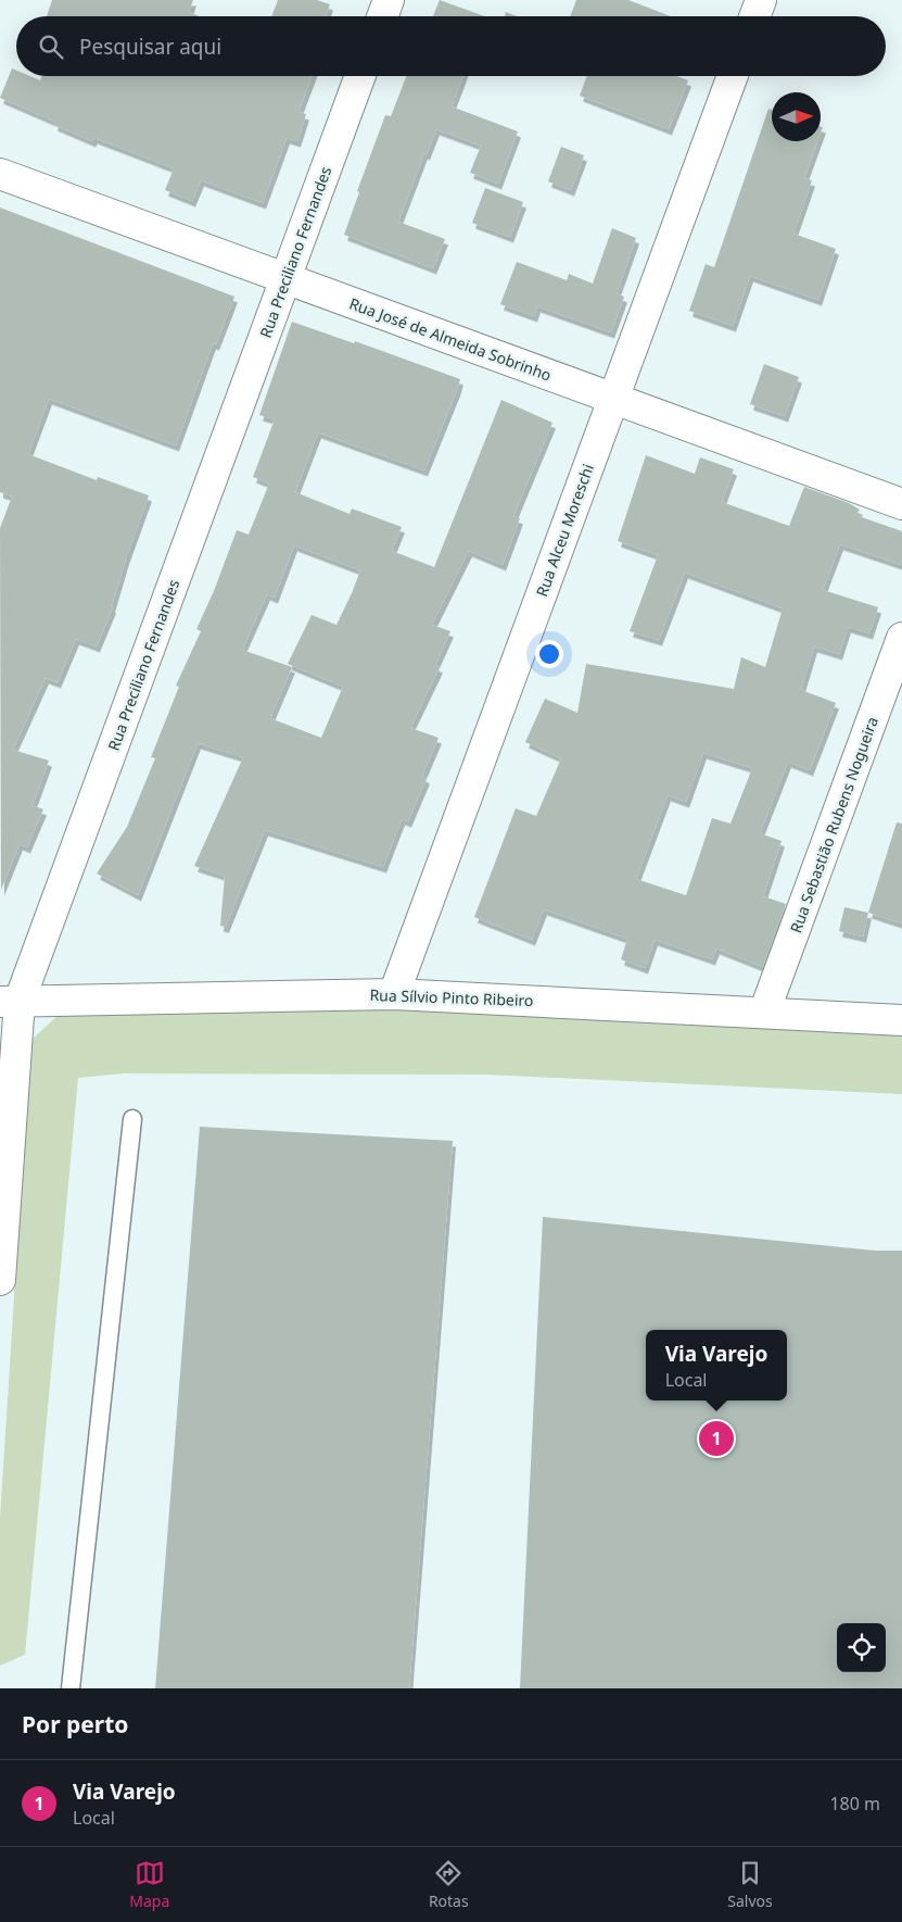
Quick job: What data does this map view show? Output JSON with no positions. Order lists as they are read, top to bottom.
{
  "streets": {
    "street": [
      "Rua Preciliano Fernandes",
      "Rua José de Almeida Sobrinho",
      "Rua Alceu Moreschi",
      "Rua Sebastião Rubens Nogueira",
      "Rua Sílvio Pinto Ribeiro"
    ]
  },
  "crossings": [
    ["Rua Preciliano Fernandes", "Rua José de Almeida Sobrinho"],
    ["Rua Preciliano Fernandes", "Rua Sílvio Pinto Ribeiro"],
    ["Rua José de Almeida Sobrinho", "Rua Alceu Moreschi"],
    ["Rua Alceu Moreschi", "Rua Sílvio Pinto Ribeiro"],
    ["Rua Sebastião Rubens Nogueira", "Rua Sílvio Pinto Ribeiro"]
  ],
  "north": "right",
  "page": {
    "search": "Pesquisar aqui",
    "popup": ["Via Varejo", "Local"],
    "pins": "1",
    "heading": "Por perto",
    "list": [
      {
        "mark": "1",
        "name": "Via Varejo",
        "note": "Local",
        "value": "180 m"
      }
    ],
    "nav": ["Mapa", "Rotas", "Salvos"]
  }
}
